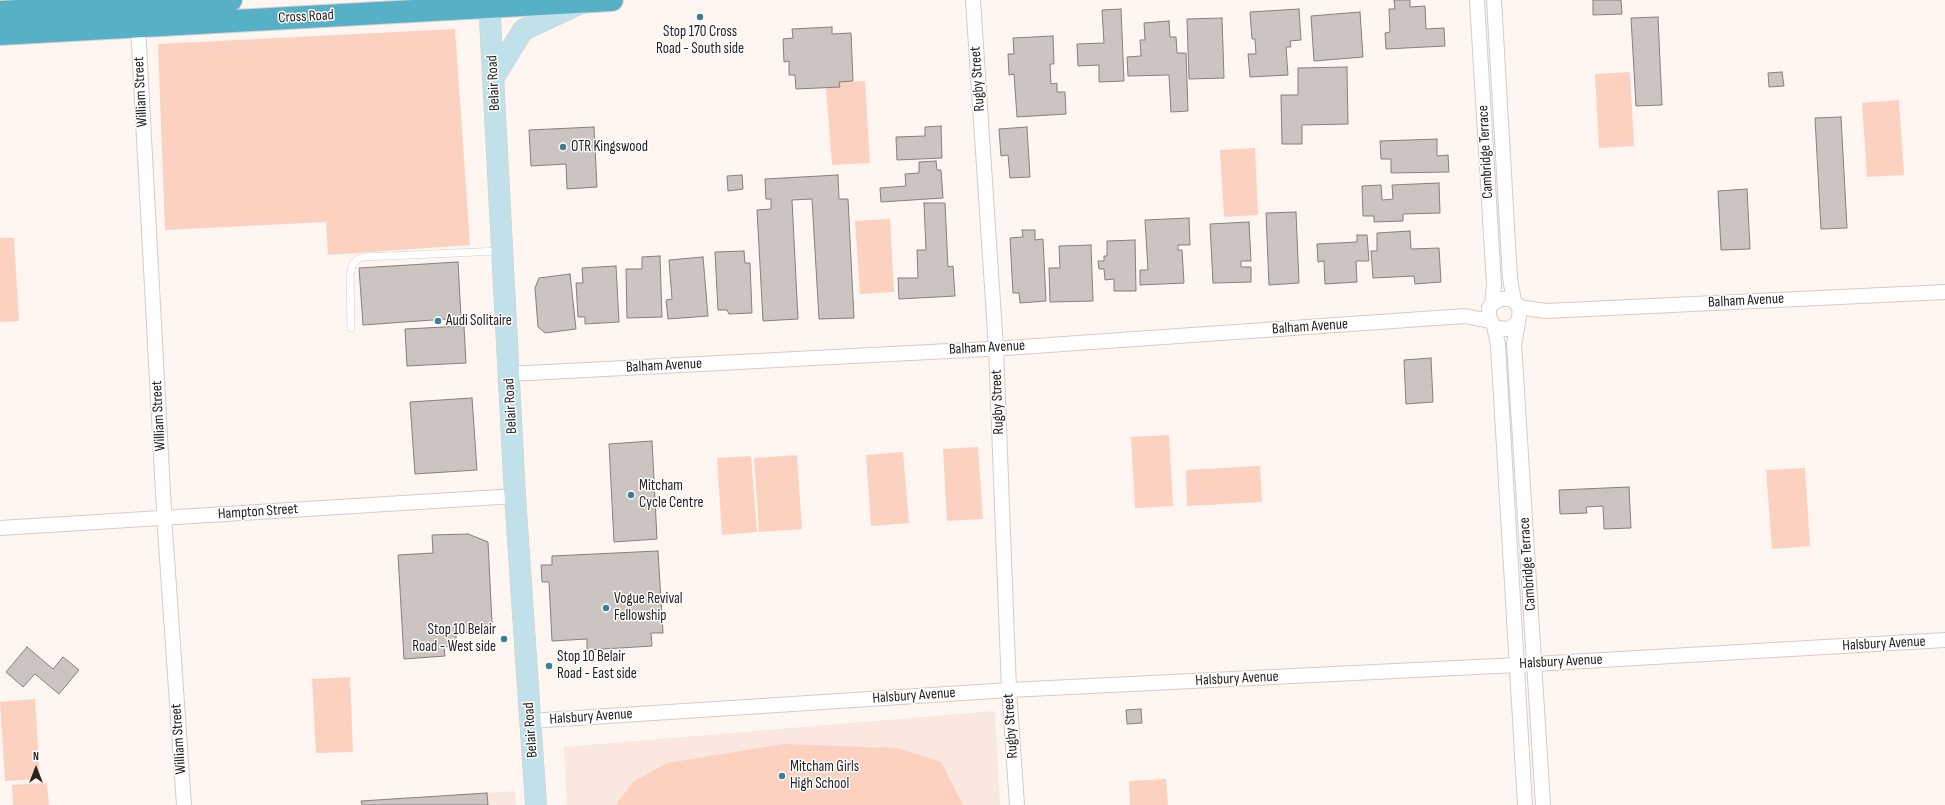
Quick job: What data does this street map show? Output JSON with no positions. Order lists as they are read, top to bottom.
{
  "streets": {
    "highway": ["Cross Road"],
    "main road": ["Belair Road"],
    "street": [
      "Rugby Street",
      "William Street",
      "Cambridge Terrace",
      "Balham Avenue",
      "Hampton Street",
      "Halsbury Avenue"
    ]
  },
  "crossings": [
    ["Cross Road", "Belair Road"],
    ["Cross Road", "William Street"],
    ["Rugby Street", "Balham Avenue"],
    ["Rugby Street", "Halsbury Avenue"],
    ["Belair Road", "Balham Avenue"],
    ["Belair Road", "Hampton Street"],
    ["Belair Road", "Halsbury Avenue"],
    ["William Street", "Hampton Street"],
    ["Cambridge Terrace", "Balham Avenue"],
    ["Cambridge Terrace", "Halsbury Avenue"]
  ],
  "places": [
    "Stop 170 Cross Road - South side",
    "OTR Kingswood",
    "Audi Solitaire",
    "Mitcham Cycle Centre",
    "Vogue Revival Fellowship",
    "Stop 10 Belair Road - West side",
    "Stop 10 Belair Road - East side",
    "Mitcham Girls High School"
  ],
  "north": "top"
}
